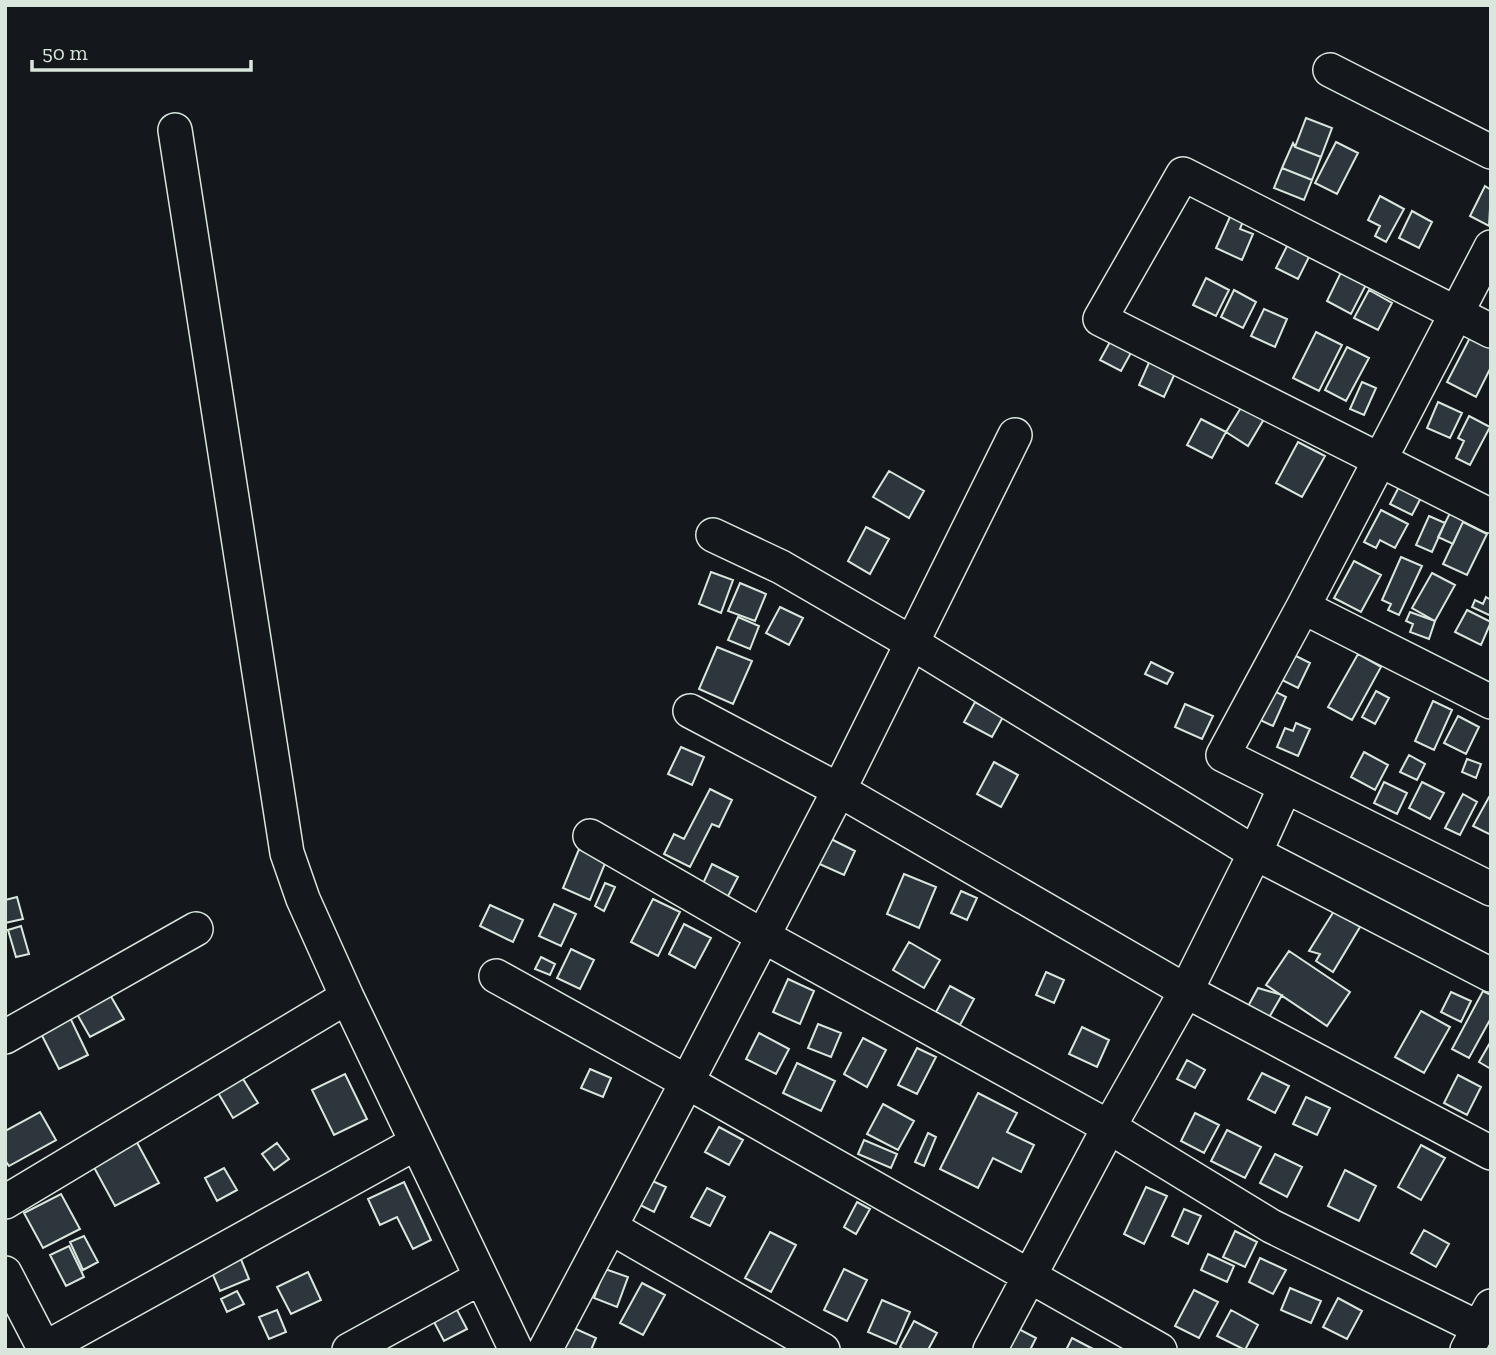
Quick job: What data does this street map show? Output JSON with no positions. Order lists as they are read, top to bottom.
{
  "scale_bar": "50 m"
}
